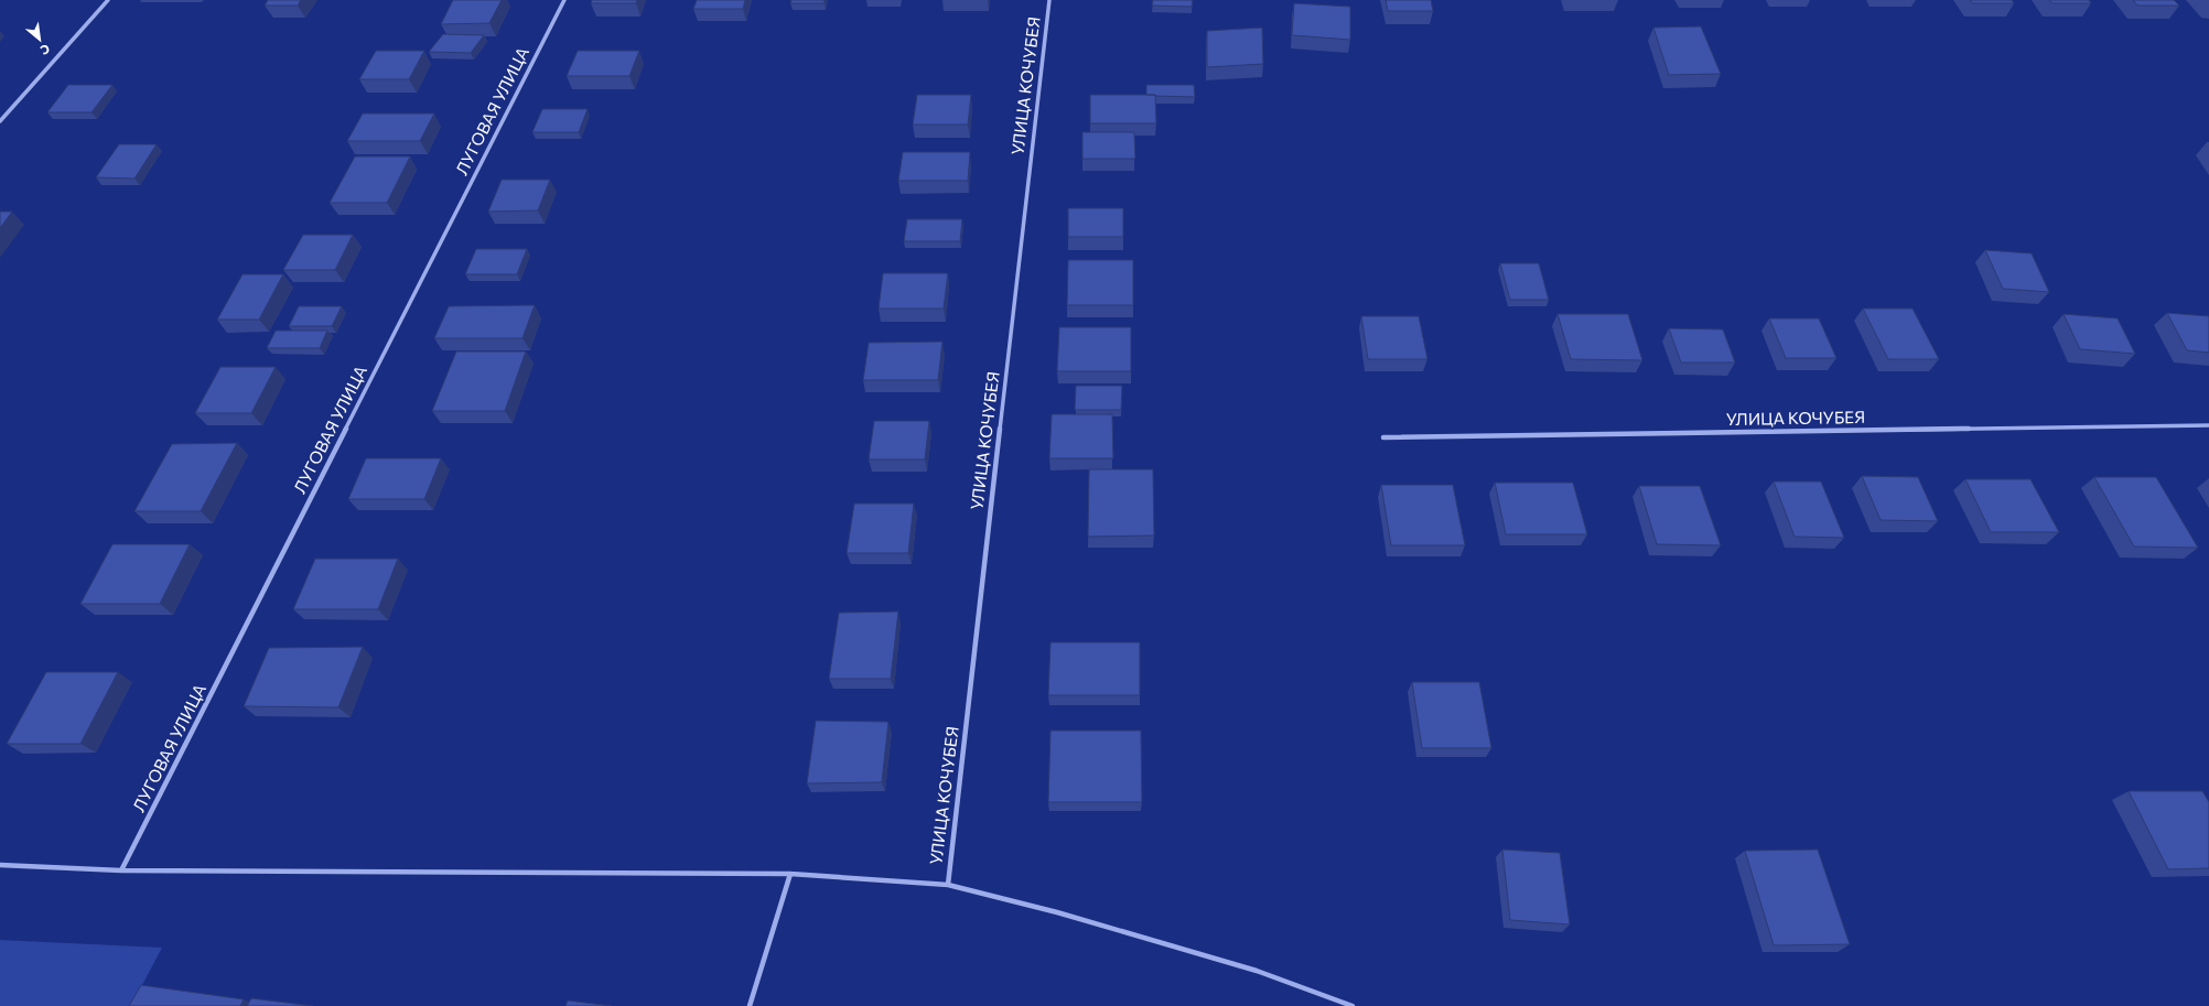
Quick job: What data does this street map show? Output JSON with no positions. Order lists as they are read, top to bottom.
{
  "streets": {
    "street": ["УЛИЦА КОЧУБЕЯ", "ЛУГОВАЯ УЛИЦА"]
  },
  "north": "bottom right"
}
